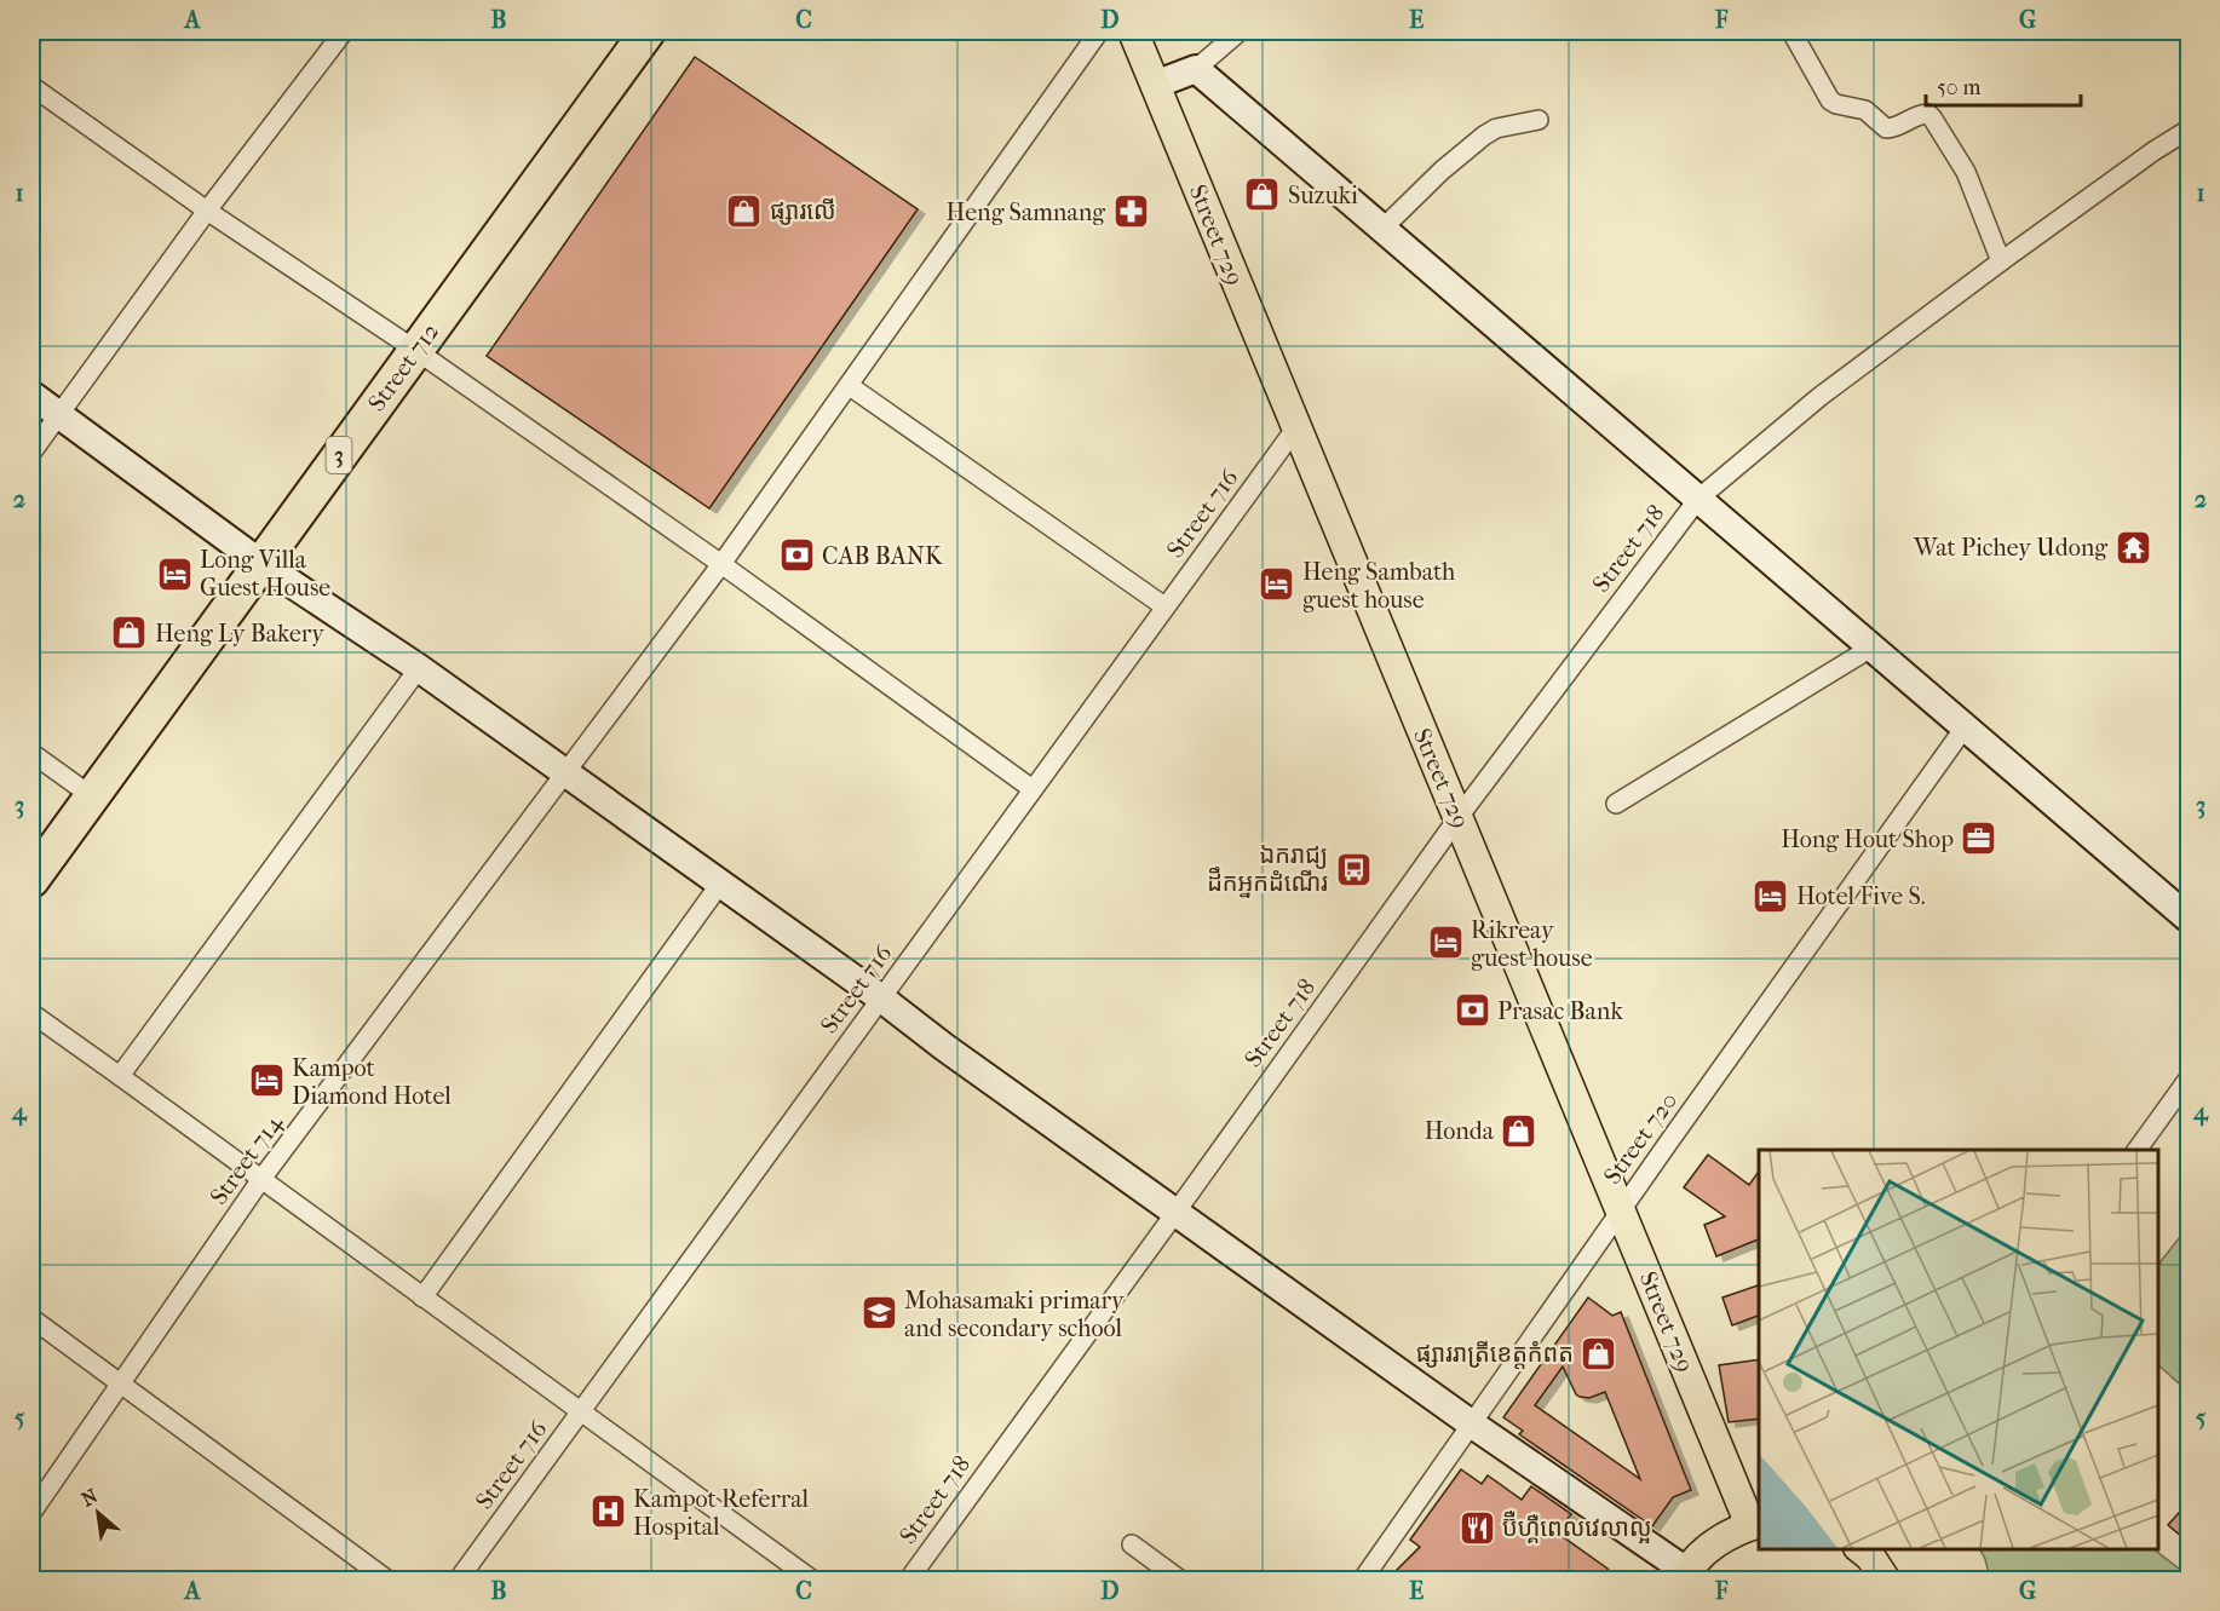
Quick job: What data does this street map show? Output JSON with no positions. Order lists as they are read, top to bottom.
{
  "streets": {
    "highway": ["Street 712", "3"],
    "main road": ["Street 729"],
    "street": [
      "Street 716",
      "Street 718",
      "Street 720",
      "Street 714"
    ]
  },
  "crossings": [
    ["Street 729", "Street 716"],
    ["Street 729", "Street 718"],
    ["Street 729", "Street 720"]
  ],
  "places": {
    "shop": [
      "Suzuki",
      "ផ្សារលើ",
      "Heng Ly Bakery",
      "Honda",
      "ផ្សាររាត្រីខេត្តកំពត"
    ],
    "pharmacy": ["Heng Samnang"],
    "temple": ["Wat Pichey Udong"],
    "bank": ["CAB BANK", "Prasac Bank"],
    "hotel": [
      "Long Villa Guest House",
      "Heng Sambath guest house",
      "Hotel Five S.",
      "Rikreay guest house",
      "Kampot Diamond Hotel"
    ],
    "office": ["Hong Hout Shop"],
    "bus stop": ["ឯករាជ្យ ដឹកអ្នកដំណើរ"],
    "school or university": ["Mohasamaki primary and secondary school"],
    "hospital": ["Kampot Referral Hospital"],
    "restaurant": ["ប៊ឺហ្គឺពេលវេលាល្អ"]
  },
  "scale_bar": "50 m",
  "north": "top left",
  "grid": {
    "columns": [
      "A",
      "B",
      "C",
      "D",
      "E",
      "F",
      "G"
    ],
    "rows": [
      "1",
      "2",
      "3",
      "4",
      "5"
    ]
  }
}
